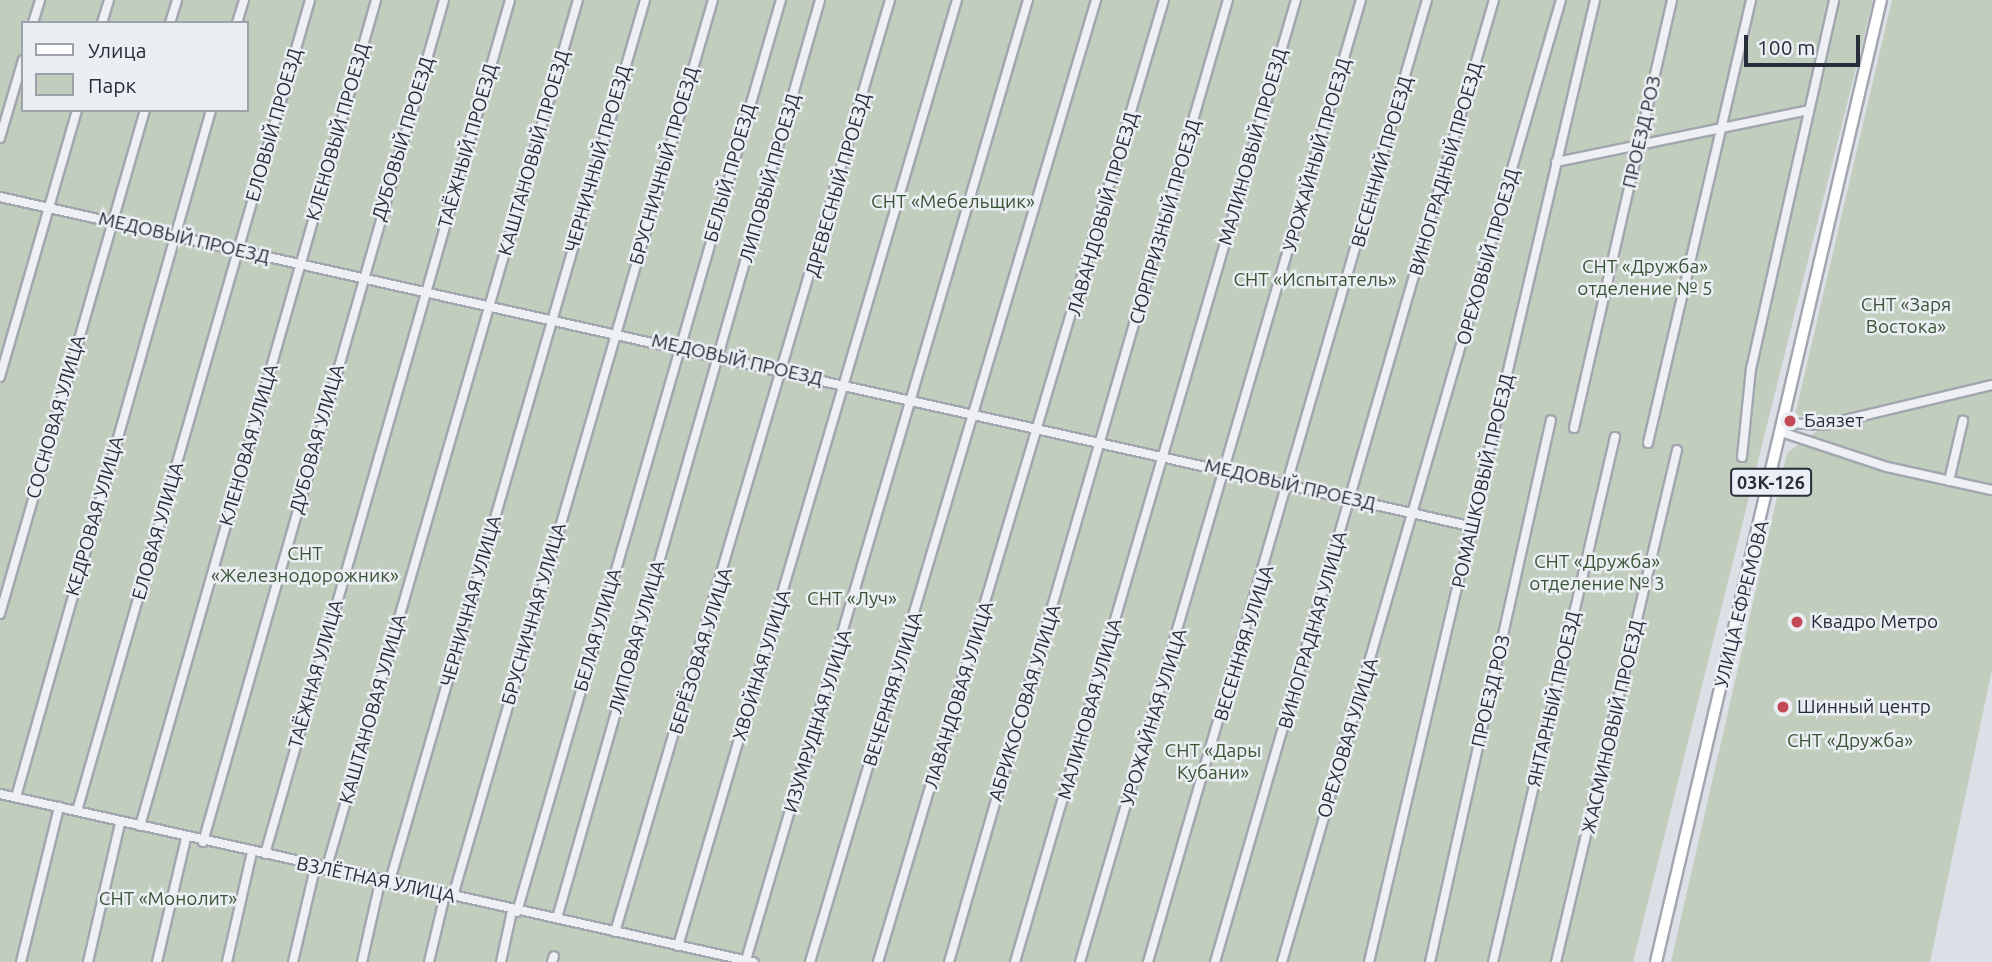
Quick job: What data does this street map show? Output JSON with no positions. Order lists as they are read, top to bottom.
{
  "streets": {
    "main road": ["03К-126", "УЛИЦА ЕФРЕМОВА"],
    "street": [
      "ЕЛОВЫЙ ПРОЕЗД",
      "КЛЕНОВЫЙ ПРОЕЗД",
      "ПРОЕЗД РОЗ",
      "ДУБОВЫЙ ПРОЕЗД",
      "ТАЁЖНЫЙ ПРОЕЗД",
      "МАЛИНОВЫЙ ПРОЕЗД",
      "КАШТАНОВЫЙ ПРОЕЗД",
      "УРОЖАЙНЫЙ ПРОЕЗД",
      "ЧЕРНИЧНЫЙ ПРОЕЗД",
      "ВЕСЕННИЙ ПРОЕЗД",
      "БРУСНИЧНЫЙ ПРОЕЗД",
      "ВИНОГРАДНЫЙ ПРОЕЗД",
      "БЕЛЫЙ ПРОЕЗД",
      "ЛИПОВЫЙ ПРОЕЗД",
      "ДРЕВЕСНЫЙ ПРОЕЗД",
      "ЛАВАНДОВЫЙ ПРОЕЗД",
      "СЮРПРИЗНЫЙ ПРОЕЗД",
      "МЕДОВЫЙ ПРОЕЗД",
      "ОРЕХОВЫЙ ПРОЕЗД",
      "СОСНОВАЯ УЛИЦА",
      "ДУБОВАЯ УЛИЦА",
      "КЛЕНОВАЯ УЛИЦА",
      "РОМАШКОВЫЙ ПРОЕЗД",
      "КЕДРОВАЯ УЛИЦА",
      "ЕЛОВАЯ УЛИЦА",
      "ЧЕРНИЧНАЯ УЛИЦА",
      "БРУСНИЧНАЯ УЛИЦА",
      "БЕЛАЯ УЛИЦА",
      "ВИНОГРАДНАЯ УЛИЦА",
      "ЛИПОВАЯ УЛИЦА",
      "ВЕСЕННЯЯ УЛИЦА",
      "БЕРЁЗОВАЯ УЛИЦА",
      "ХВОЙНАЯ УЛИЦА",
      "ТАЁЖНАЯ УЛИЦА",
      "ВЕЧЕРНЯЯ УЛИЦА",
      "ЛАВАНДОВАЯ УЛИЦА",
      "ЯНТАРНЫЙ ПРОЕЗД",
      "АБРИКОСОВАЯ УЛИЦА",
      "КАШТАНОВАЯ УЛИЦА",
      "МАЛИНОВАЯ УЛИЦА",
      "УРОЖАЙНАЯ УЛИЦА",
      "ИЗУМРУДНАЯ УЛИЦА",
      "ЖАСМИНОВЫЙ ПРОЕЗД",
      "ОРЕХОВАЯ УЛИЦА",
      "ВЗЛЁТНАЯ УЛИЦА"
    ]
  },
  "crossings": [
    ["ЕЛОВЫЙ ПРОЕЗД", "МЕДОВЫЙ ПРОЕЗД"],
    ["ЕЛОВЫЙ ПРОЕЗД", "ЕЛОВАЯ УЛИЦА"],
    ["КЛЕНОВЫЙ ПРОЕЗД", "МЕДОВЫЙ ПРОЕЗД"],
    ["КЛЕНОВЫЙ ПРОЕЗД", "КЛЕНОВАЯ УЛИЦА"],
    ["ДУБОВЫЙ ПРОЕЗД", "МЕДОВЫЙ ПРОЕЗД"],
    ["ДУБОВЫЙ ПРОЕЗД", "ДУБОВАЯ УЛИЦА"],
    ["ТАЁЖНЫЙ ПРОЕЗД", "МЕДОВЫЙ ПРОЕЗД"],
    ["ТАЁЖНЫЙ ПРОЕЗД", "ТАЁЖНАЯ УЛИЦА"],
    ["МАЛИНОВЫЙ ПРОЕЗД", "МЕДОВЫЙ ПРОЕЗД"],
    ["МАЛИНОВЫЙ ПРОЕЗД", "МАЛИНОВАЯ УЛИЦА"],
    ["КАШТАНОВЫЙ ПРОЕЗД", "МЕДОВЫЙ ПРОЕЗД"],
    ["КАШТАНОВЫЙ ПРОЕЗД", "КАШТАНОВАЯ УЛИЦА"],
    ["УРОЖАЙНЫЙ ПРОЕЗД", "МЕДОВЫЙ ПРОЕЗД"],
    ["УРОЖАЙНЫЙ ПРОЕЗД", "УРОЖАЙНАЯ УЛИЦА"],
    ["ЧЕРНИЧНЫЙ ПРОЕЗД", "МЕДОВЫЙ ПРОЕЗД"],
    ["ЧЕРНИЧНЫЙ ПРОЕЗД", "ЧЕРНИЧНАЯ УЛИЦА"],
    ["ВЕСЕННИЙ ПРОЕЗД", "МЕДОВЫЙ ПРОЕЗД"],
    ["ВЕСЕННИЙ ПРОЕЗД", "ВЕСЕННЯЯ УЛИЦА"],
    ["БРУСНИЧНЫЙ ПРОЕЗД", "МЕДОВЫЙ ПРОЕЗД"],
    ["БРУСНИЧНЫЙ ПРОЕЗД", "БРУСНИЧНАЯ УЛИЦА"],
    ["ВИНОГРАДНЫЙ ПРОЕЗД", "МЕДОВЫЙ ПРОЕЗД"],
    ["ВИНОГРАДНЫЙ ПРОЕЗД", "ВИНОГРАДНАЯ УЛИЦА"],
    ["БЕЛЫЙ ПРОЕЗД", "МЕДОВЫЙ ПРОЕЗД"],
    ["БЕЛЫЙ ПРОЕЗД", "БЕЛАЯ УЛИЦА"],
    ["ЛИПОВЫЙ ПРОЕЗД", "МЕДОВЫЙ ПРОЕЗД"],
    ["ЛИПОВЫЙ ПРОЕЗД", "ЛИПОВАЯ УЛИЦА"],
    ["ДРЕВЕСНЫЙ ПРОЕЗД", "МЕДОВЫЙ ПРОЕЗД"],
    ["ДРЕВЕСНЫЙ ПРОЕЗД", "БЕРЁЗОВАЯ УЛИЦА"],
    ["ЛАВАНДОВЫЙ ПРОЕЗД", "МЕДОВЫЙ ПРОЕЗД"],
    ["ЛАВАНДОВЫЙ ПРОЕЗД", "ЛАВАНДОВАЯ УЛИЦА"],
    ["СЮРПРИЗНЫЙ ПРОЕЗД", "МЕДОВЫЙ ПРОЕЗД"],
    ["СЮРПРИЗНЫЙ ПРОЕЗД", "АБРИКОСОВАЯ УЛИЦА"],
    ["МЕДОВЫЙ ПРОЕЗД", "ОРЕХОВЫЙ ПРОЕЗД"],
    ["МЕДОВЫЙ ПРОЕЗД", "СОСНОВАЯ УЛИЦА"],
    ["МЕДОВЫЙ ПРОЕЗД", "ДУБОВАЯ УЛИЦА"],
    ["МЕДОВЫЙ ПРОЕЗД", "КЛЕНОВАЯ УЛИЦА"],
    ["МЕДОВЫЙ ПРОЕЗД", "РОМАШКОВЫЙ ПРОЕЗД"],
    ["МЕДОВЫЙ ПРОЕЗД", "КЕДРОВАЯ УЛИЦА"],
    ["МЕДОВЫЙ ПРОЕЗД", "ЕЛОВАЯ УЛИЦА"],
    ["МЕДОВЫЙ ПРОЕЗД", "ЧЕРНИЧНАЯ УЛИЦА"],
    ["МЕДОВЫЙ ПРОЕЗД", "БРУСНИЧНАЯ УЛИЦА"],
    ["МЕДОВЫЙ ПРОЕЗД", "БЕЛАЯ УЛИЦА"],
    ["МЕДОВЫЙ ПРОЕЗД", "ВИНОГРАДНАЯ УЛИЦА"],
    ["МЕДОВЫЙ ПРОЕЗД", "ЛИПОВАЯ УЛИЦА"],
    ["МЕДОВЫЙ ПРОЕЗД", "ВЕСЕННЯЯ УЛИЦА"],
    ["МЕДОВЫЙ ПРОЕЗД", "БЕРЁЗОВАЯ УЛИЦА"],
    ["МЕДОВЫЙ ПРОЕЗД", "ХВОЙНАЯ УЛИЦА"],
    ["МЕДОВЫЙ ПРОЕЗД", "ТАЁЖНАЯ УЛИЦА"],
    ["МЕДОВЫЙ ПРОЕЗД", "ВЕЧЕРНЯЯ УЛИЦА"],
    ["МЕДОВЫЙ ПРОЕЗД", "ЛАВАНДОВАЯ УЛИЦА"],
    ["МЕДОВЫЙ ПРОЕЗД", "АБРИКОСОВАЯ УЛИЦА"],
    ["МЕДОВЫЙ ПРОЕЗД", "КАШТАНОВАЯ УЛИЦА"],
    ["МЕДОВЫЙ ПРОЕЗД", "МАЛИНОВАЯ УЛИЦА"],
    ["МЕДОВЫЙ ПРОЕЗД", "УРОЖАЙНАЯ УЛИЦА"],
    ["МЕДОВЫЙ ПРОЕЗД", "ИЗУМРУДНАЯ УЛИЦА"],
    ["МЕДОВЫЙ ПРОЕЗД", "ОРЕХОВАЯ УЛИЦА"],
    ["ОРЕХОВЫЙ ПРОЕЗД", "ОРЕХОВАЯ УЛИЦА"],
    ["ДУБОВАЯ УЛИЦА", "ВЗЛЁТНАЯ УЛИЦА"],
    ["КЛЕНОВАЯ УЛИЦА", "ВЗЛЁТНАЯ УЛИЦА"],
    ["КЕДРОВАЯ УЛИЦА", "ВЗЛЁТНАЯ УЛИЦА"],
    ["ЕЛОВАЯ УЛИЦА", "ВЗЛЁТНАЯ УЛИЦА"],
    ["ЧЕРНИЧНАЯ УЛИЦА", "ВЗЛЁТНАЯ УЛИЦА"],
    ["БРУСНИЧНАЯ УЛИЦА", "ВЗЛЁТНАЯ УЛИЦА"],
    ["БЕЛАЯ УЛИЦА", "ВЗЛЁТНАЯ УЛИЦА"],
    ["ЛИПОВАЯ УЛИЦА", "ВЗЛЁТНАЯ УЛИЦА"],
    ["БЕРЁЗОВАЯ УЛИЦА", "ВЗЛЁТНАЯ УЛИЦА"],
    ["ХВОЙНАЯ УЛИЦА", "ВЗЛЁТНАЯ УЛИЦА"],
    ["ТАЁЖНАЯ УЛИЦА", "ВЗЛЁТНАЯ УЛИЦА"],
    ["КАШТАНОВАЯ УЛИЦА", "ВЗЛЁТНАЯ УЛИЦА"],
    ["ИЗУМРУДНАЯ УЛИЦА", "ВЗЛЁТНАЯ УЛИЦА"]
  ],
  "parks": [
    "СНТ «Мебельщик»",
    "СНТ «Дружба» отделение № 5",
    "СНТ «Испытатель»",
    "СНТ «Заря Востока»",
    "СНТ «Железнодорожник»",
    "СНТ «Дружба» отделение № 3",
    "СНТ «Луч»",
    "СНТ «Дружба»",
    "СНТ «Дары Кубани»",
    "СНТ «Монолит»"
  ],
  "places": ["Баязет", "Квадро Метро", "Шинный центр"],
  "legend": ["Улица", "Парк"],
  "scale_bar": "100 m"
}
